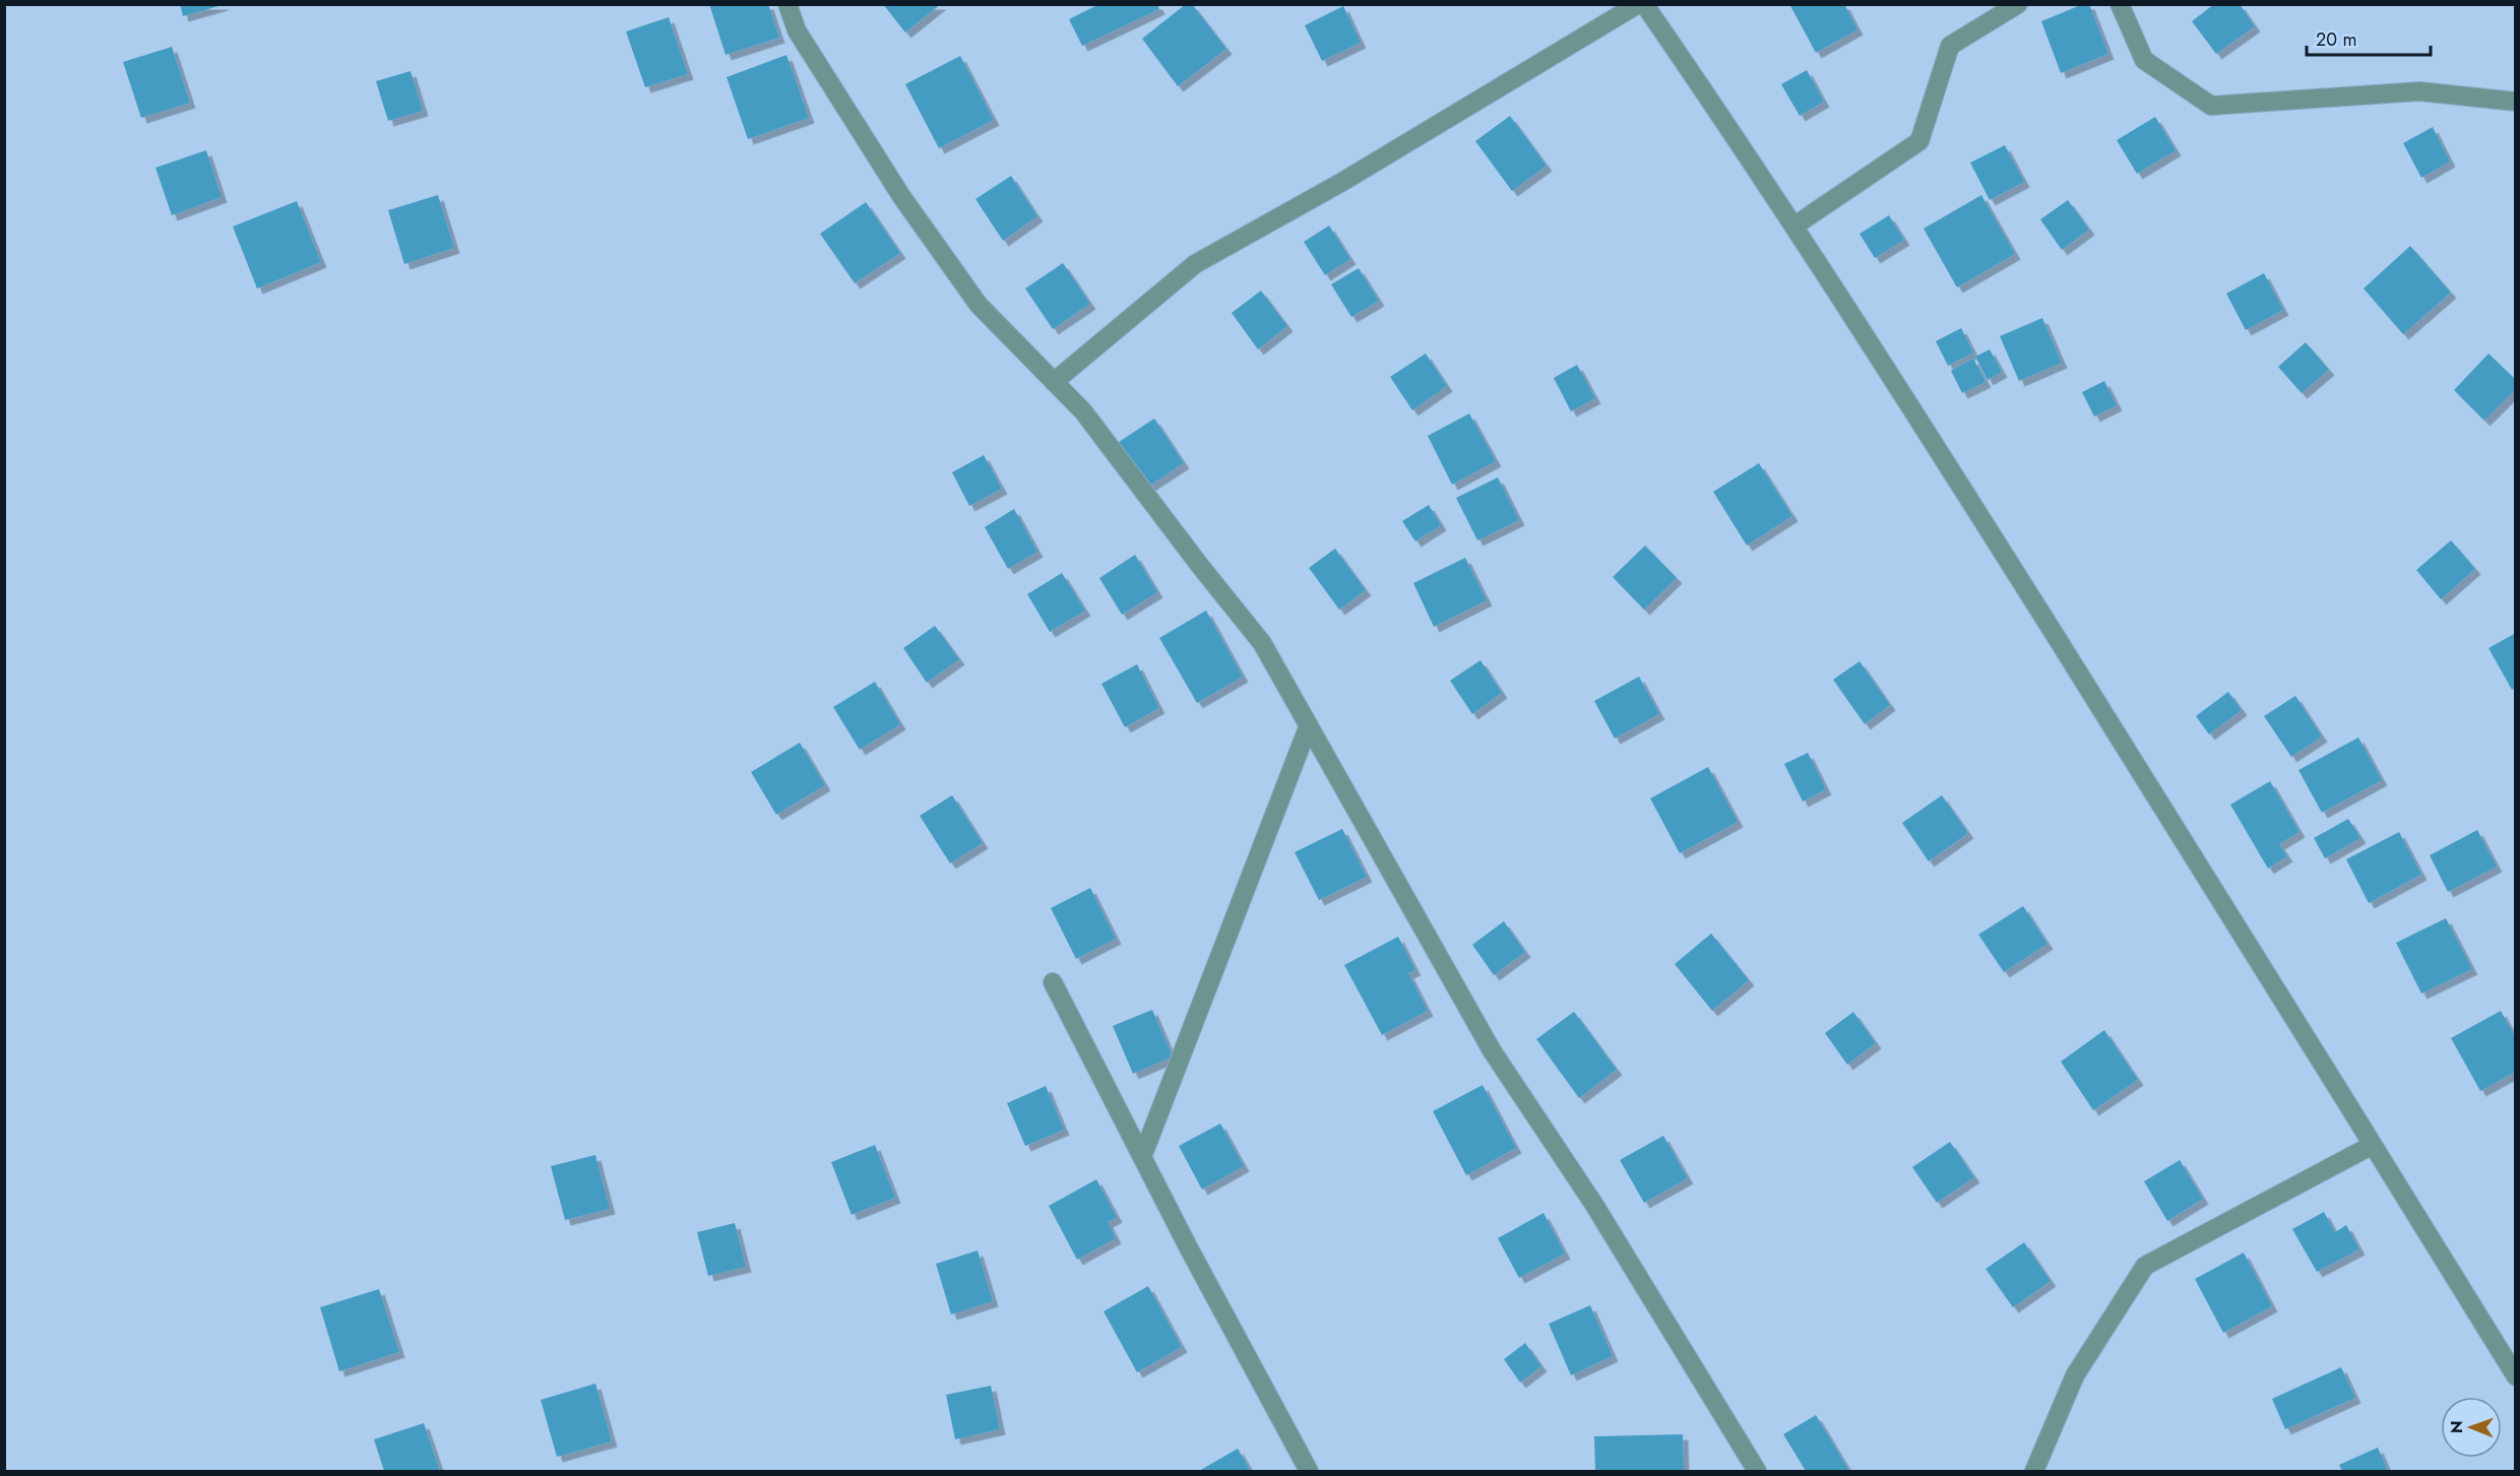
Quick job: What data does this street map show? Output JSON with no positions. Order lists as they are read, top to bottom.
{
  "scale_bar": "20 m",
  "north": "left"
}
